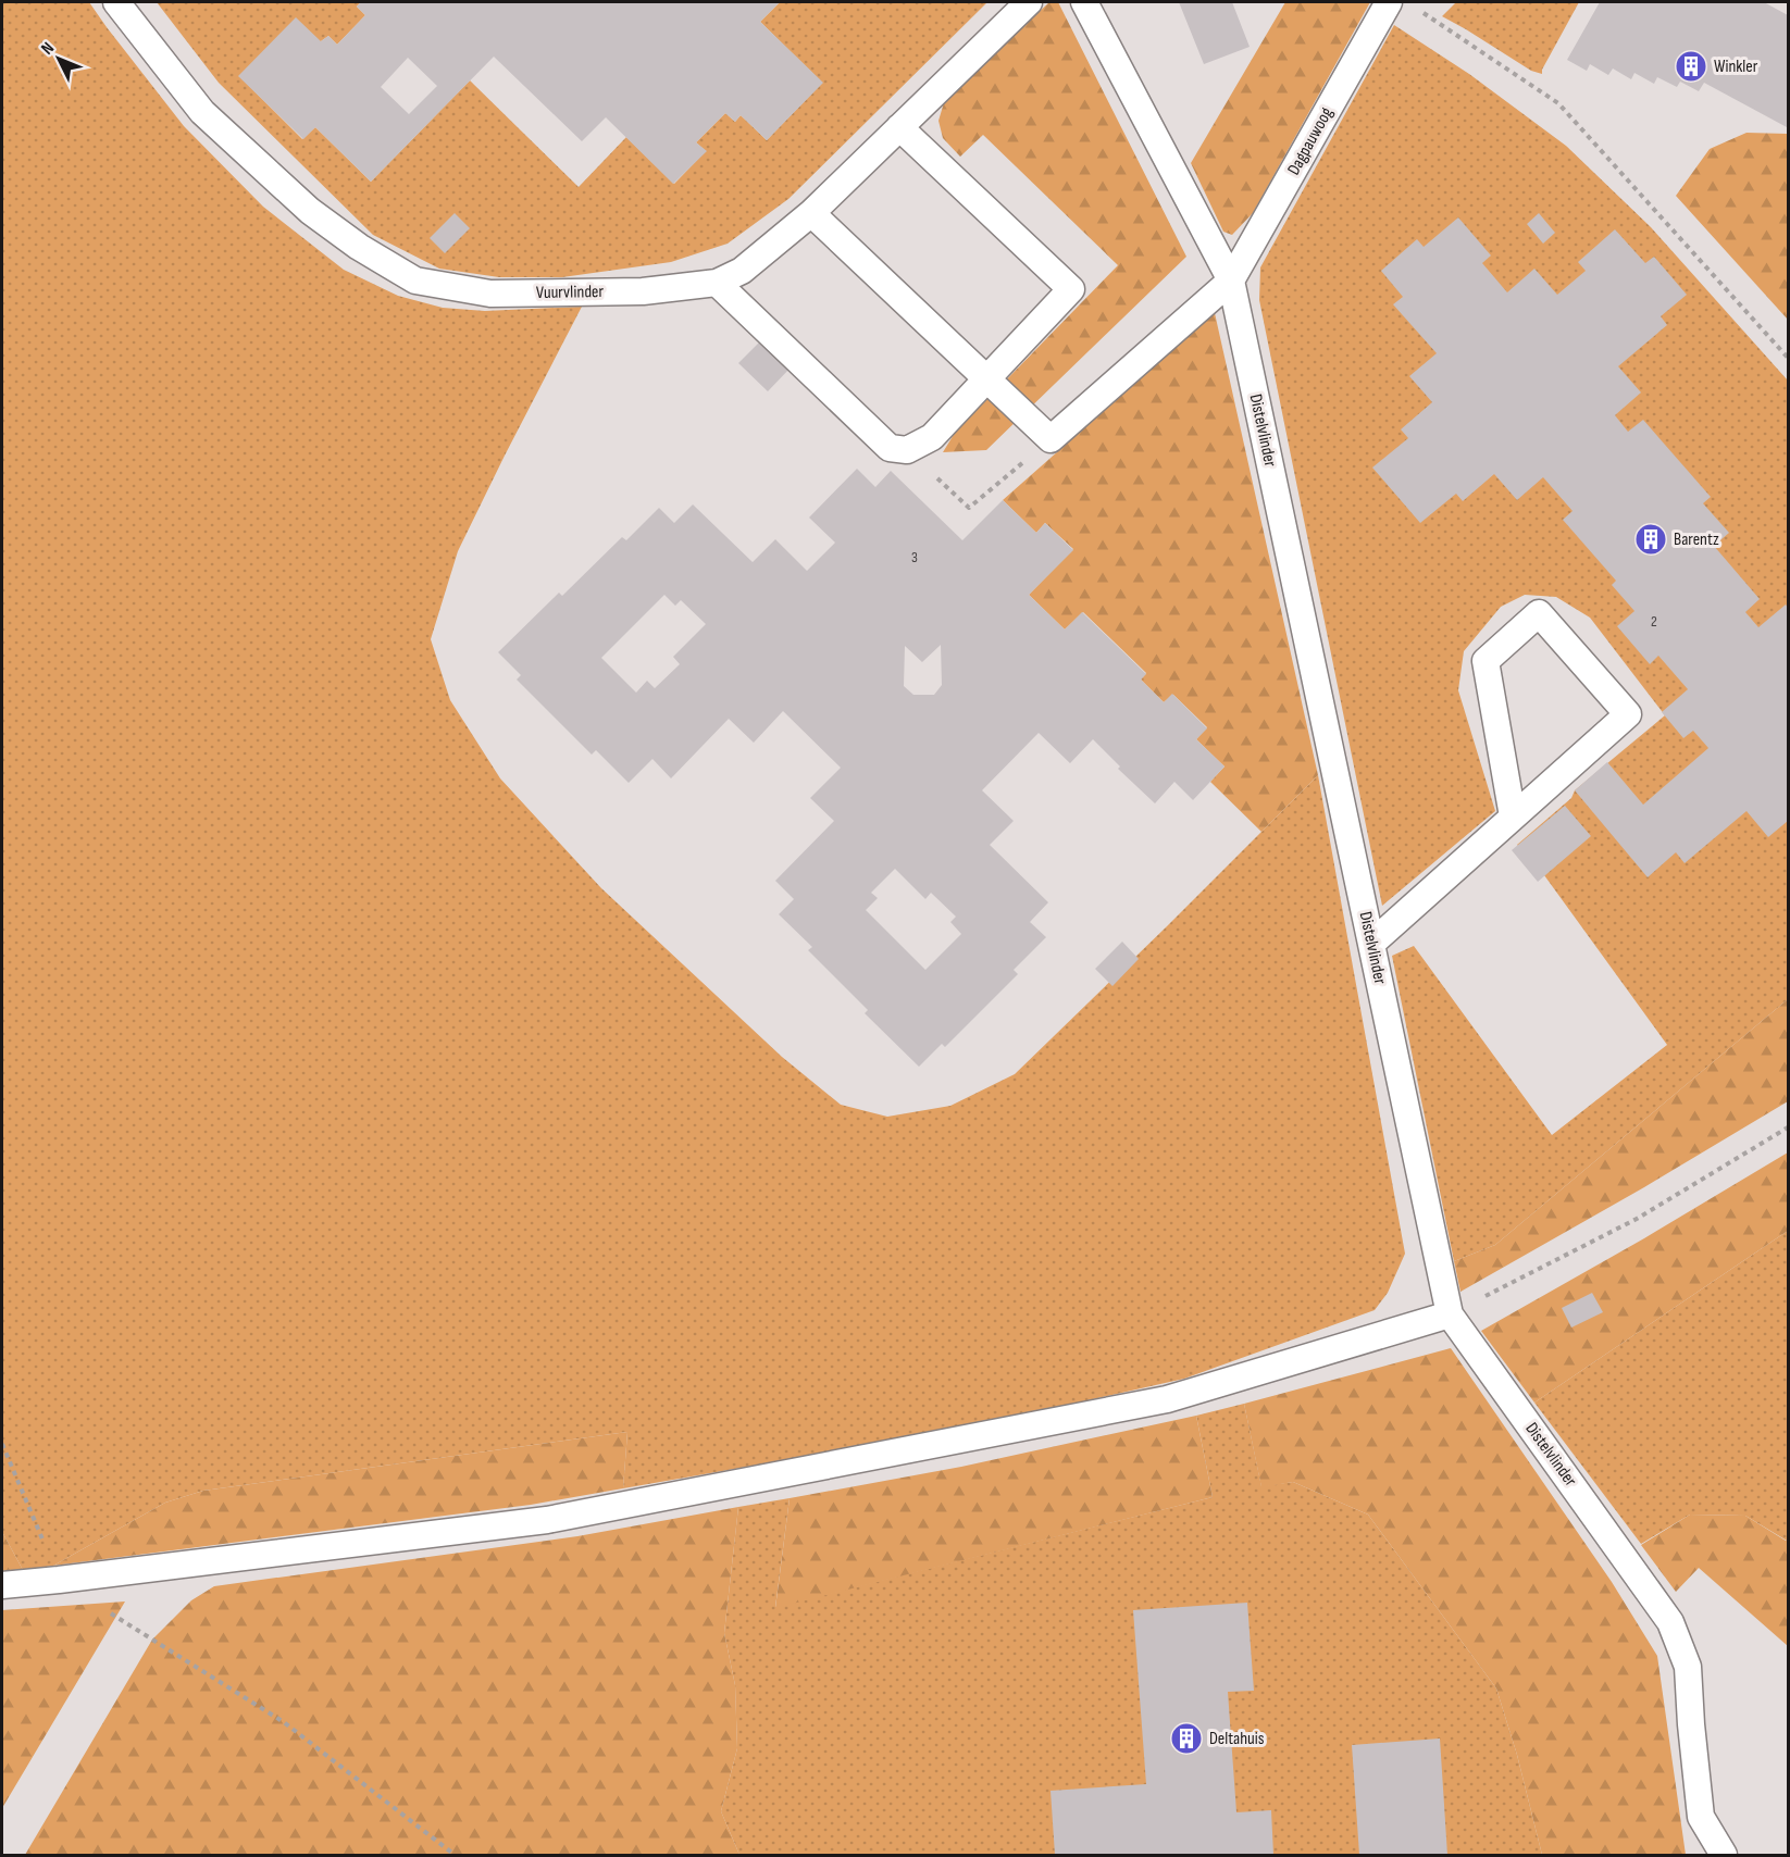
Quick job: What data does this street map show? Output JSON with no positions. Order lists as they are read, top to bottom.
{
  "streets": {
    "lane": ["Dagpauwoog", "Vuurvlinder", "Distelvlinder"]
  },
  "crossings": [
    ["Dagpauwoog", "Distelvlinder"]
  ],
  "places": {
    "building": ["Winkler", "Barentz", "Deltahuis"]
  },
  "house_numbers": ["3", "2"],
  "north": "top left"
}
